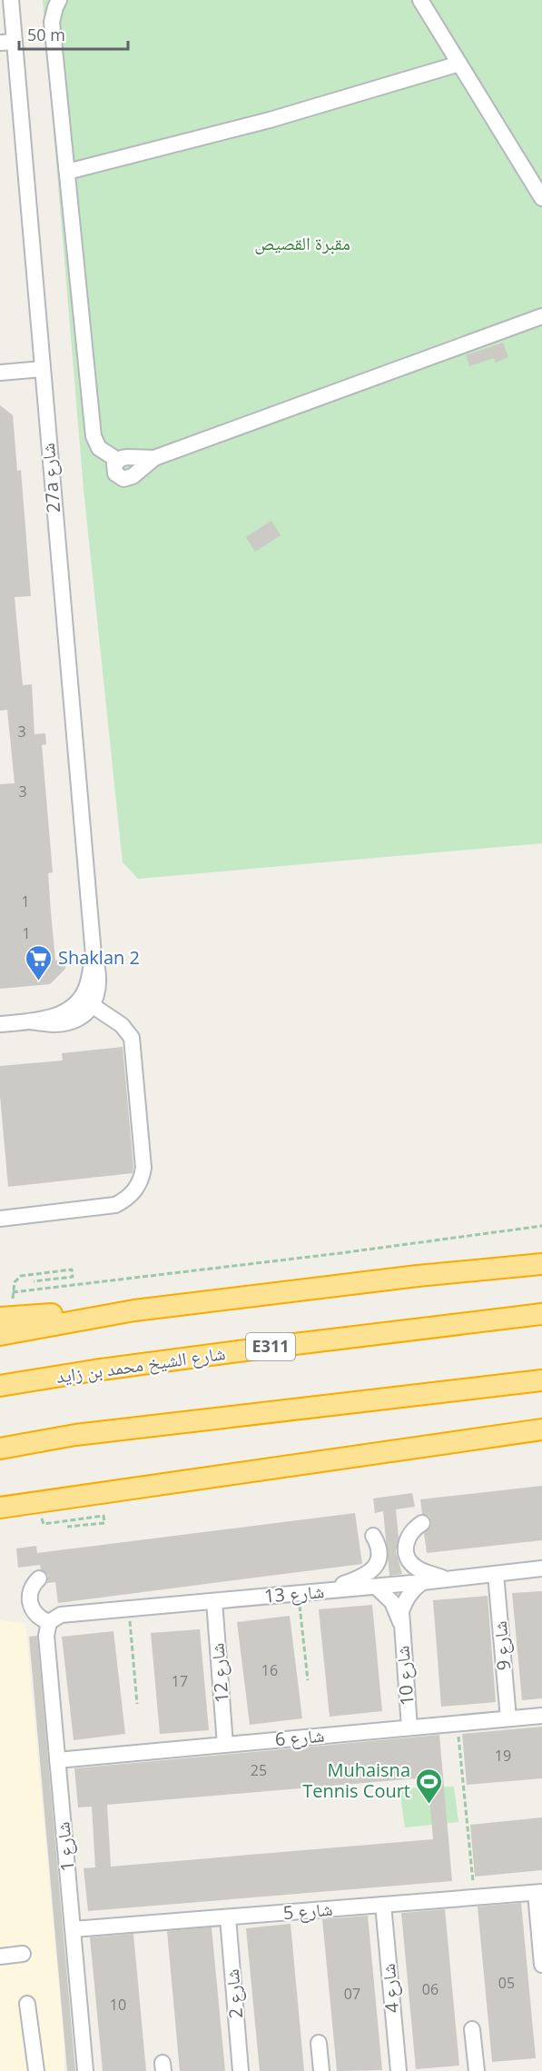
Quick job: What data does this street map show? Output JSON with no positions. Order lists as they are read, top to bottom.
{
  "streets": {
    "highway": ["E311", "شارع الشيخ محمد بن زايد"],
    "street": [
      "27a شارع",
      "شارع 13",
      "شارع 9",
      "شارع 12",
      "شارع 10",
      "شارع 6",
      "شارع 1",
      "شارع 5",
      "شارع 4",
      "شارع 2"
    ]
  },
  "crossings": [
    ["شارع 13", "شارع 9"],
    ["شارع 13", "شارع 12"],
    ["شارع 13", "شارع 10"],
    ["شارع 13", "شارع 1"],
    ["شارع 9", "شارع 6"],
    ["شارع 12", "شارع 6"],
    ["شارع 10", "شارع 6"],
    ["شارع 6", "شارع 1"],
    ["شارع 1", "شارع 5"],
    ["شارع 5", "شارع 4"],
    ["شارع 5", "شارع 2"]
  ],
  "parks": ["مقبرة القصيص"],
  "places": {
    "supermarket": ["Shaklan 2"],
    "sports": ["Muhaisna Tennis Court"]
  },
  "house_numbers": [
    "3",
    "3",
    "1",
    "1",
    "16",
    "17",
    "19",
    "25",
    "05",
    "06",
    "07",
    "10"
  ],
  "scale_bar": "50 m"
}
